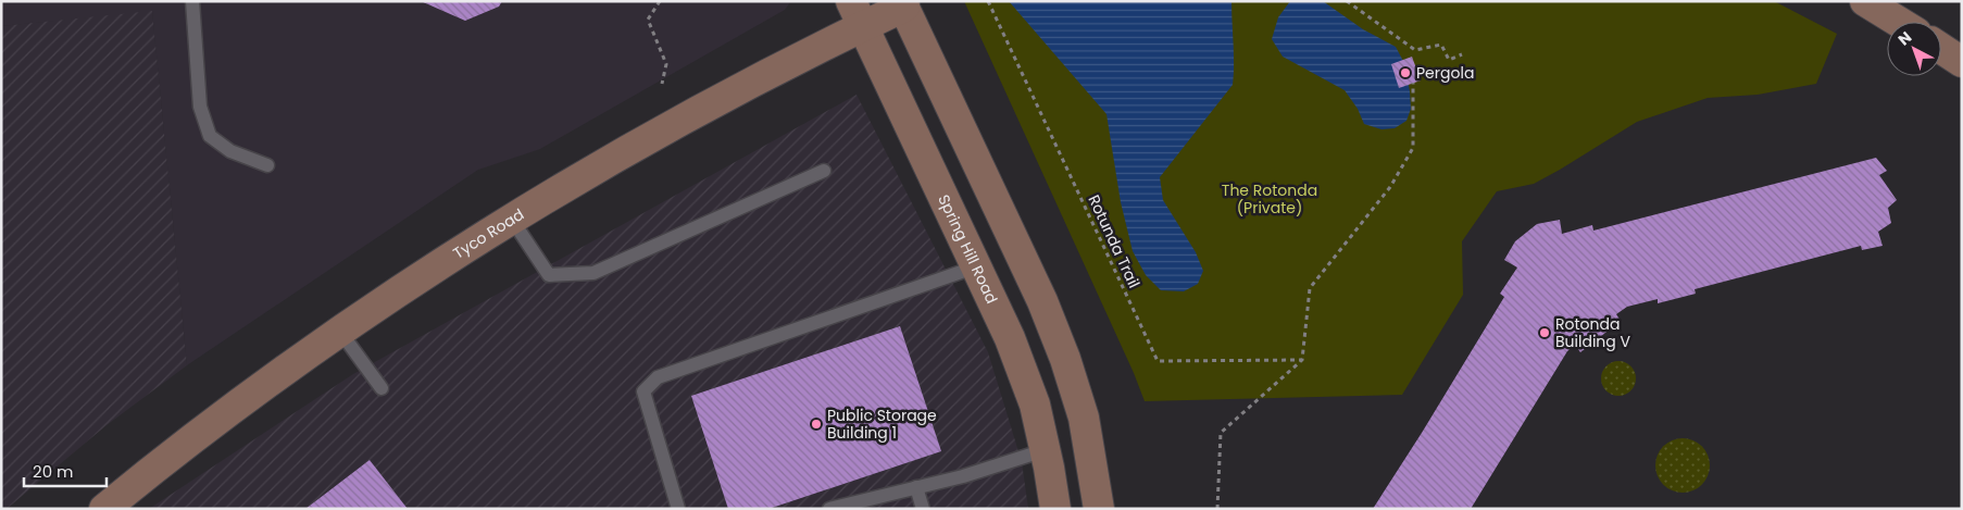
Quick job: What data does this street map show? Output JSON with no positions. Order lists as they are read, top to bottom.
{
  "streets": {
    "main road": ["Tyco Road", "Spring Hill Road"],
    "path": ["Rotunda Trail"]
  },
  "crossings": [
    ["Tyco Road", "Spring Hill Road"]
  ],
  "parks": ["The Rotonda (Private)"],
  "places": ["Pergola", "Rotonda Building V", "Public Storage Building 1"],
  "scale_bar": "20 m",
  "north": "top left"
}
